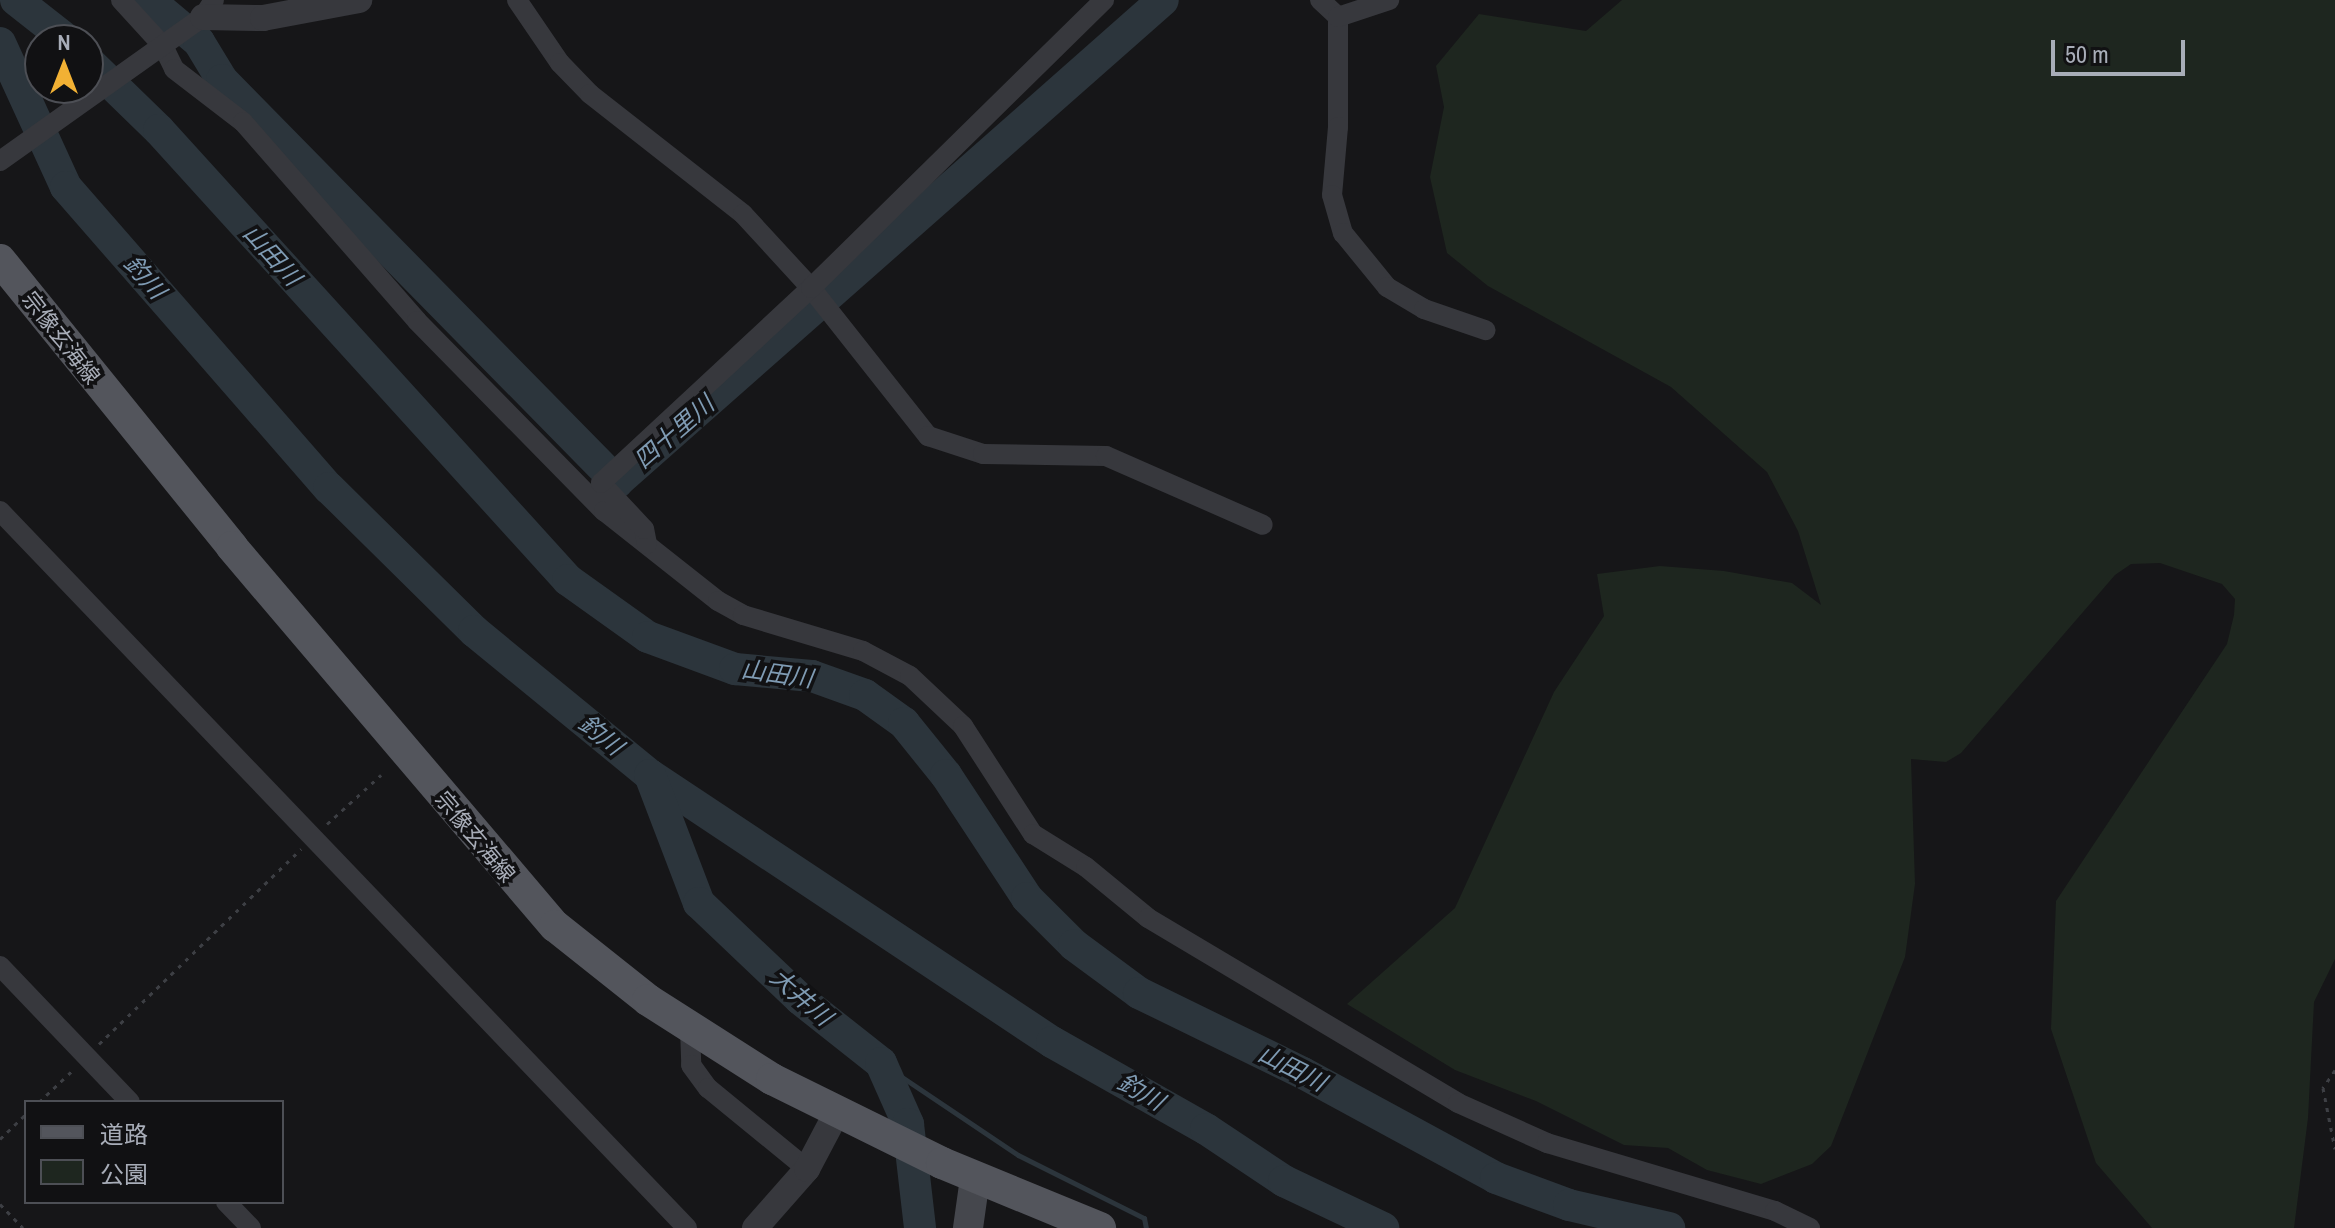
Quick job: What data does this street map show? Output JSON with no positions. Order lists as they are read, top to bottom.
{
  "streets": {
    "main road": ["宗像玄海線"]
  },
  "water": [
    "山田川",
    "釣川",
    "四十里川",
    "大井川"
  ],
  "legend": ["道路", "公園"],
  "scale_bar": "50 m",
  "north": "top"
}
